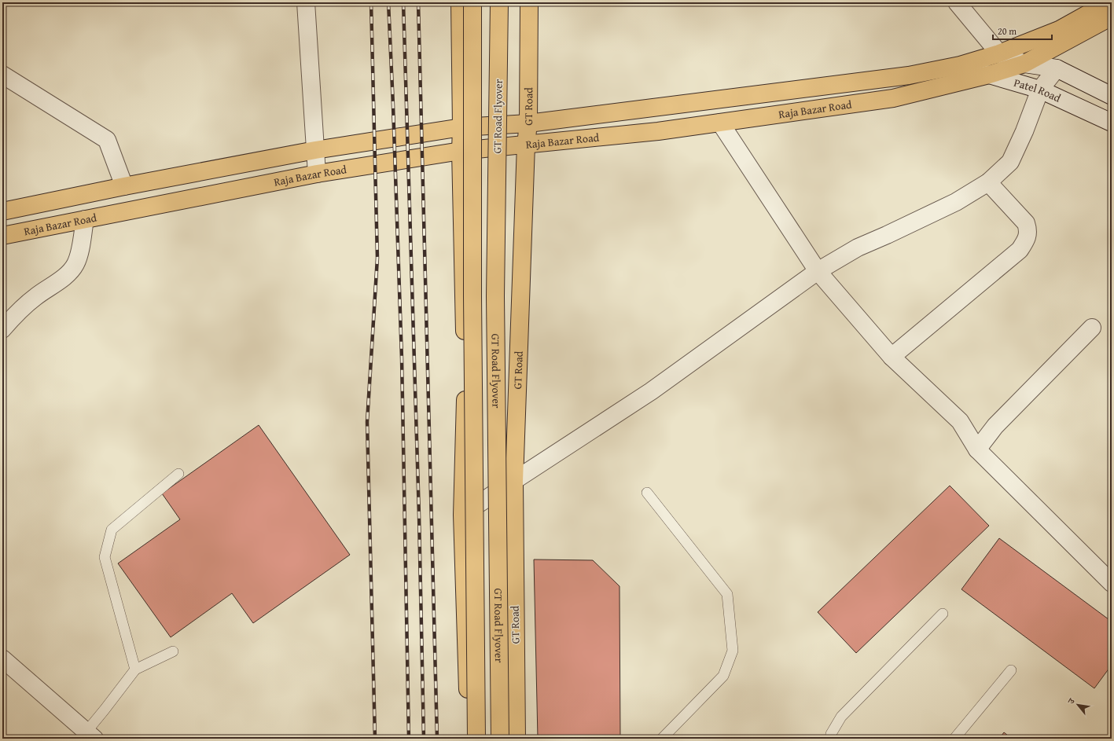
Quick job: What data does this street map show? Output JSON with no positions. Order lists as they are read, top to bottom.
{
  "streets": {
    "main road": ["GT Road", "Raja Bazar Road", "GT Road Flyover"],
    "street": ["Patel Road"]
  },
  "crossings": [
    ["Patel Road", "Raja Bazar Road"],
    ["GT Road", "Raja Bazar Road"]
  ],
  "scale_bar": "20 m",
  "north": "top left"
}
